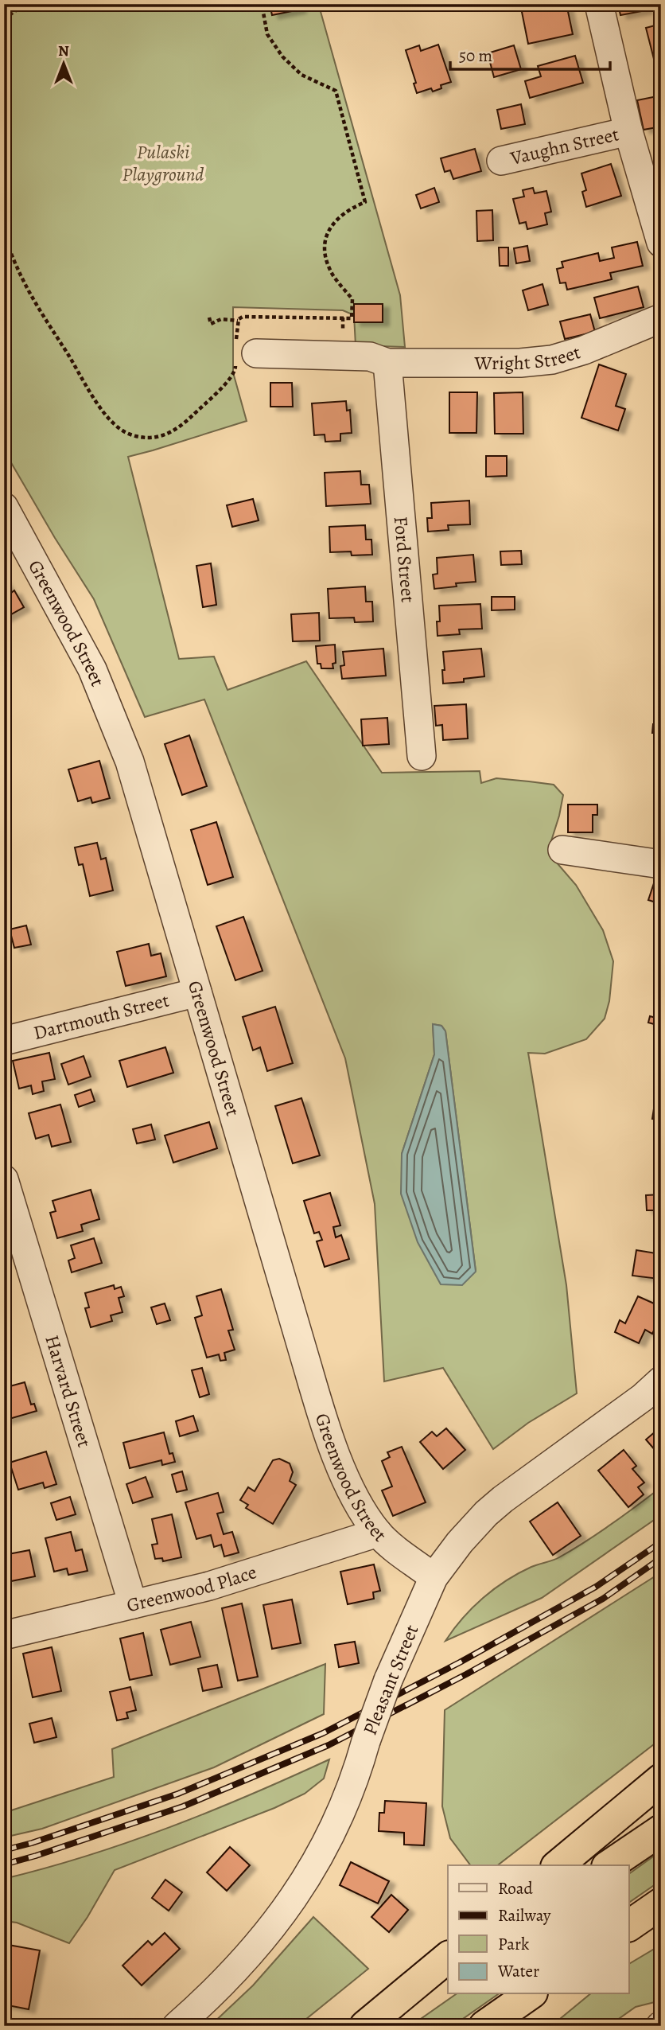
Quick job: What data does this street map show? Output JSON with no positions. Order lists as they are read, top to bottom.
{
  "streets": {
    "street": [
      "Vaughn Street",
      "Wright Street",
      "Ford Street",
      "Greenwood Street",
      "Dartmouth Street",
      "Harvard Street",
      "Greenwood Place",
      "Pleasant Street"
    ]
  },
  "crossings": [
    ["Wright Street", "Ford Street"],
    ["Greenwood Street", "Dartmouth Street"],
    ["Greenwood Street", "Greenwood Place"],
    ["Greenwood Street", "Pleasant Street"],
    ["Harvard Street", "Greenwood Place"]
  ],
  "parks": ["Pulaski Playground"],
  "legend": [
    "Road",
    "Railway",
    "Park",
    "Water"
  ],
  "scale_bar": "50 m",
  "north": "top"
}
